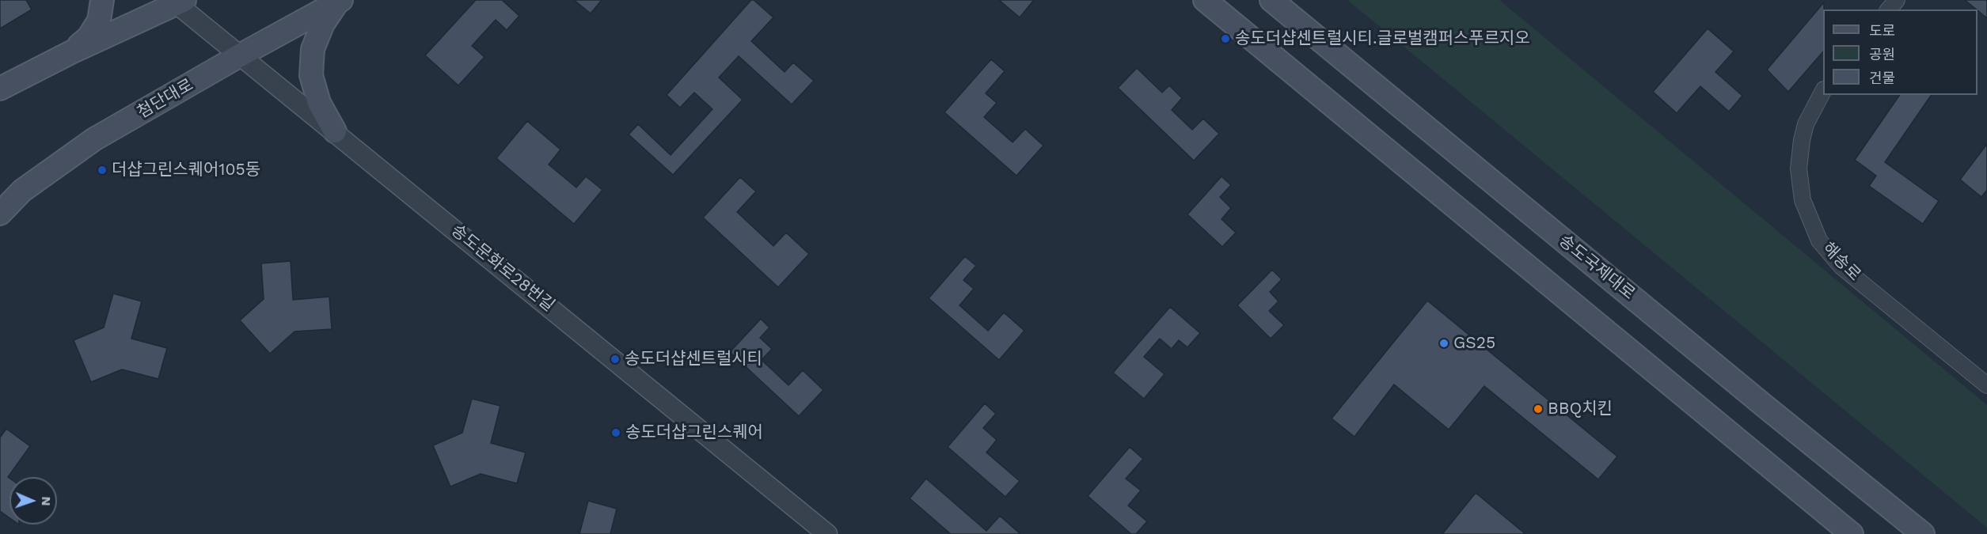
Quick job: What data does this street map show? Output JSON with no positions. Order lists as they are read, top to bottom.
{
  "streets": {
    "main road": ["첨단대로", "송도국제대로"],
    "street": ["해송로", "송도문화로28번길"]
  },
  "crossings": [
    ["첨단대로", "송도문화로28번길"]
  ],
  "places": [
    "송도더샵센트럴시티.글로벌캠퍼스푸르지오",
    "더샵그린스퀘어105동",
    "GS25",
    "송도더샵센트럴시티",
    "BBQ치킨",
    "송도더샵그린스퀘어"
  ],
  "legend": ["도로", "공원", "건물"],
  "north": "right"
}
